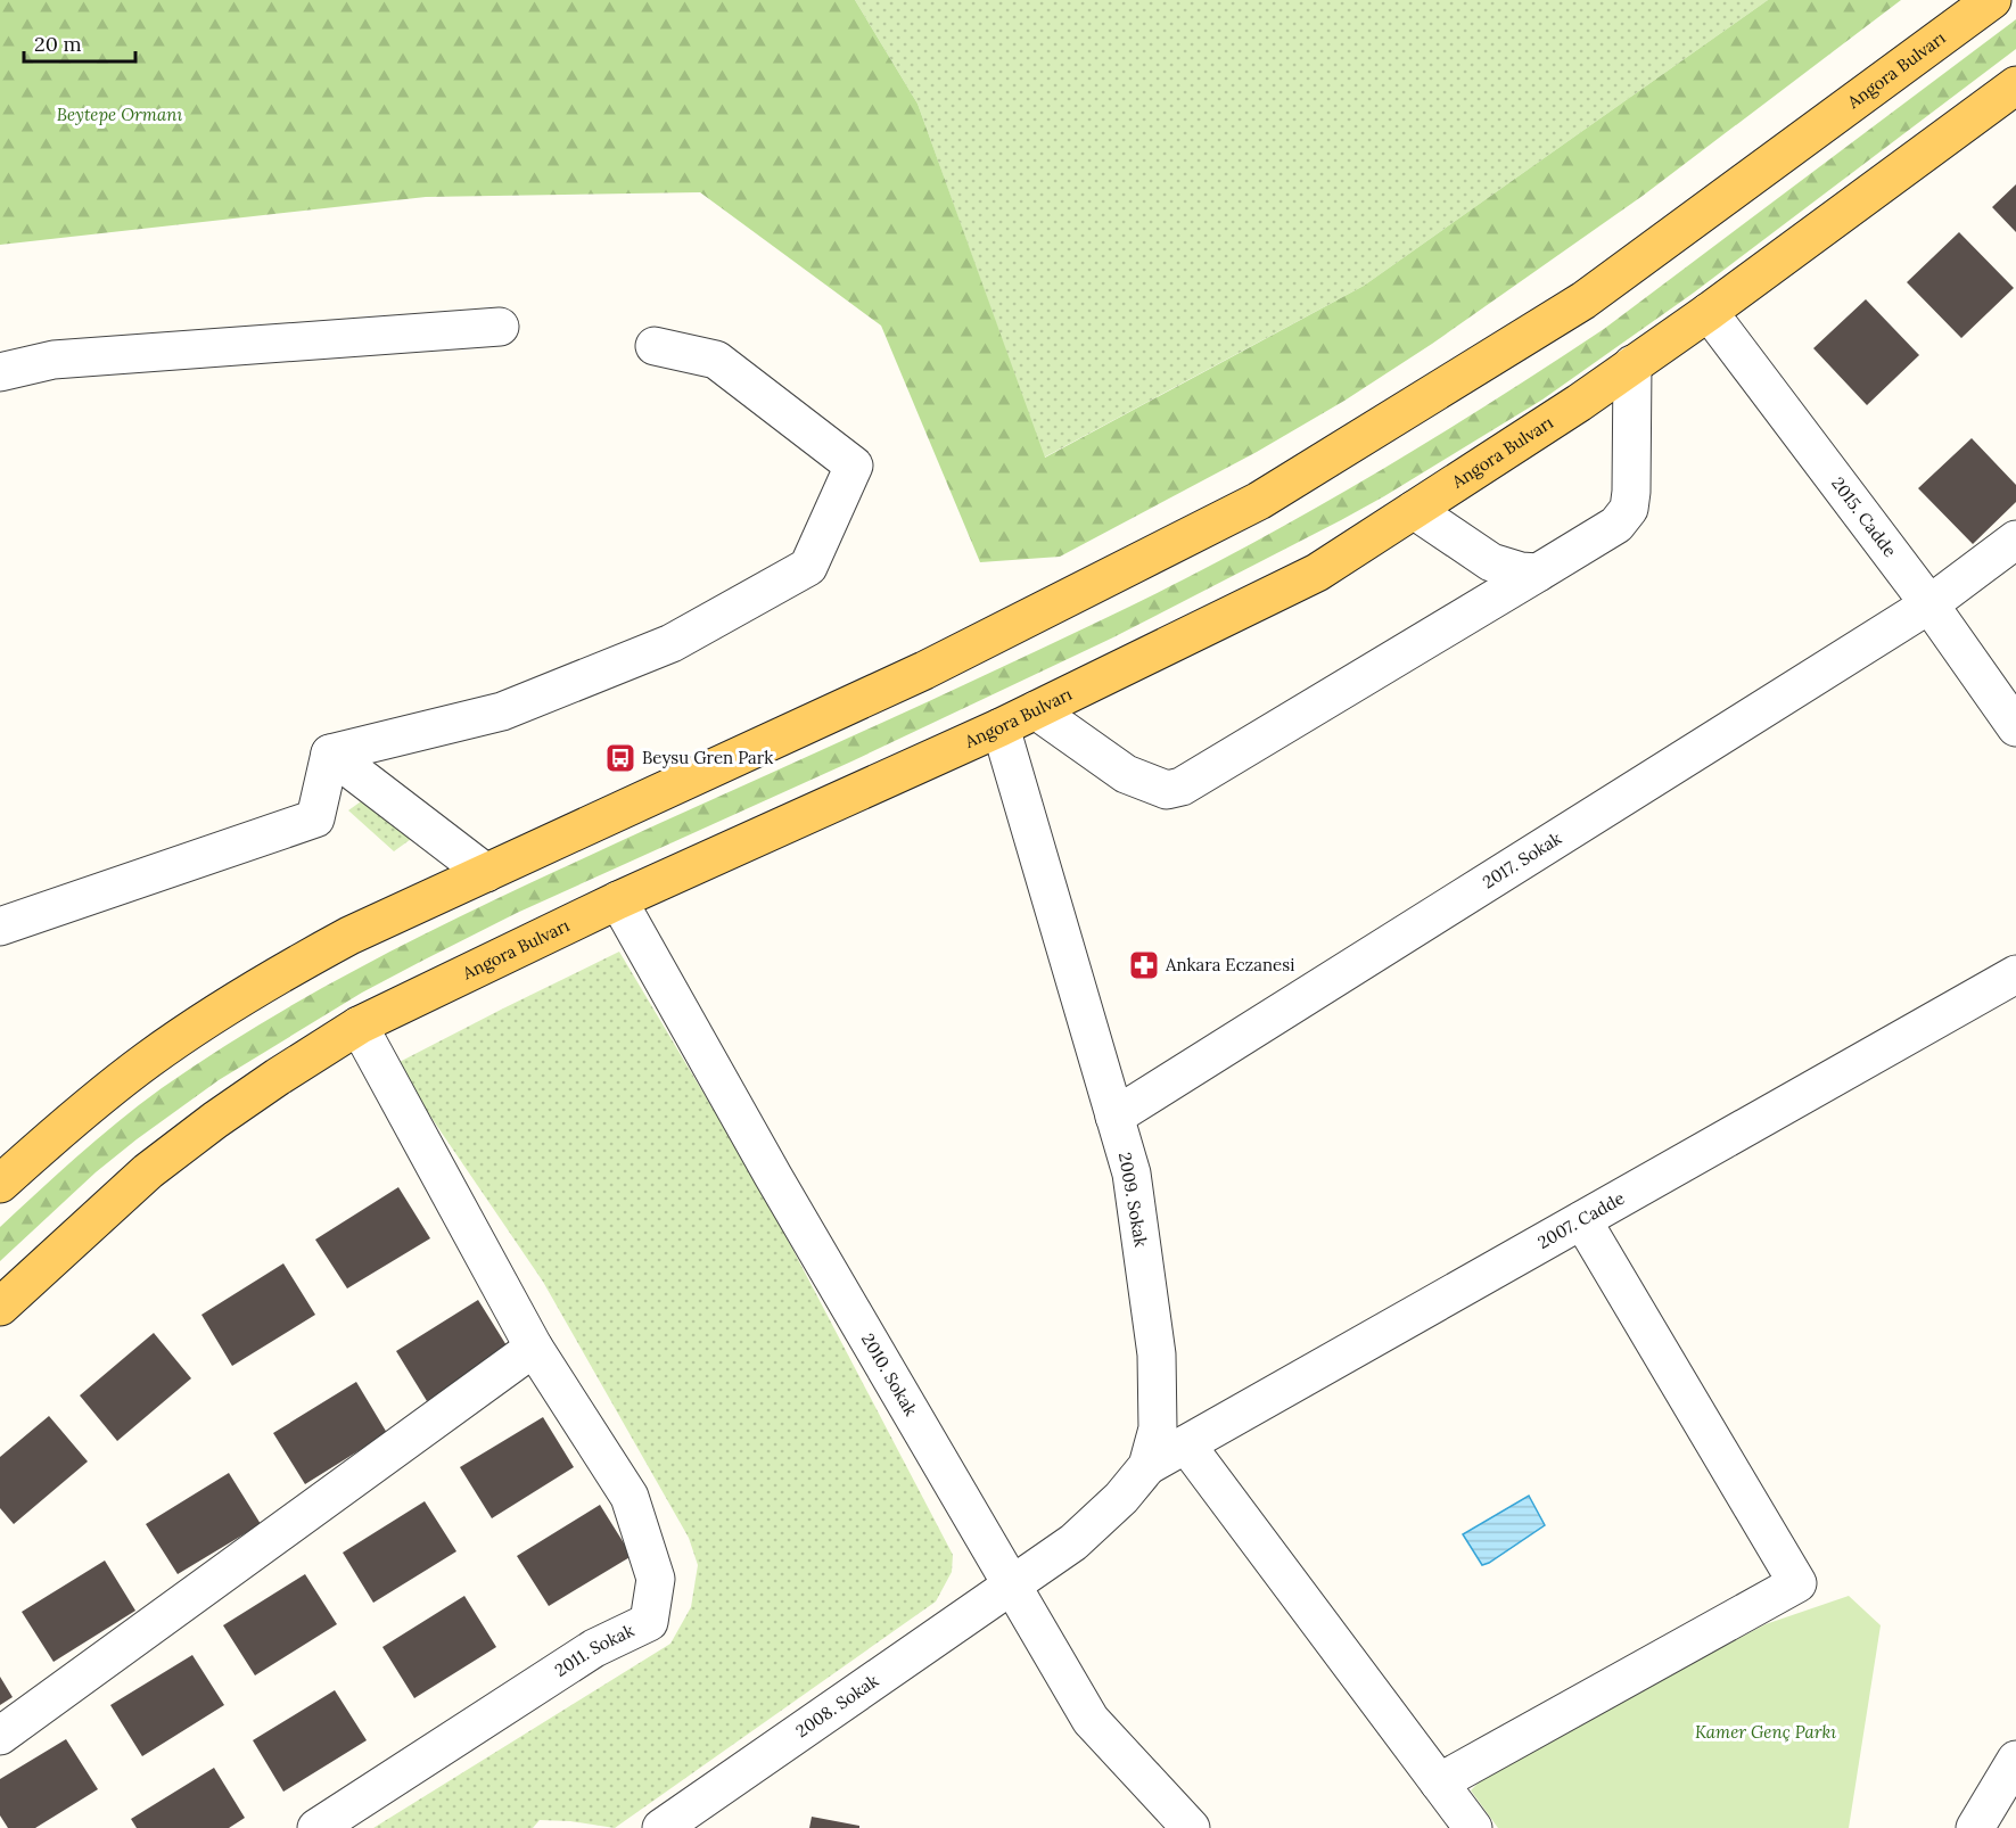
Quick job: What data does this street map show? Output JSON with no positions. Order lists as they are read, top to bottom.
{
  "streets": {
    "main road": ["Angora Bulvarı"],
    "street": [
      "2015. Cadde",
      "2017. Sokak",
      "2009. Sokak",
      "2007. Cadde",
      "2010. Sokak",
      "2011. Sokak",
      "2008. Sokak"
    ]
  },
  "crossings": [
    ["Angora Bulvarı", "2015. Cadde"],
    ["Angora Bulvarı", "2009. Sokak"],
    ["Angora Bulvarı", "2010. Sokak"],
    ["2015. Cadde", "2017. Sokak"],
    ["2017. Sokak", "2009. Sokak"],
    ["2009. Sokak", "2007. Cadde"],
    ["2009. Sokak", "2010. Sokak"],
    ["2009. Sokak", "2008. Sokak"],
    ["2010. Sokak", "2008. Sokak"]
  ],
  "parks": ["Beytepe Ormanı", "Kamer Genç Parkı"],
  "places": {
    "bus stop": ["Beysu Gren Park"],
    "pharmacy": ["Ankara Eczanesi"]
  },
  "scale_bar": "20 m"
}
